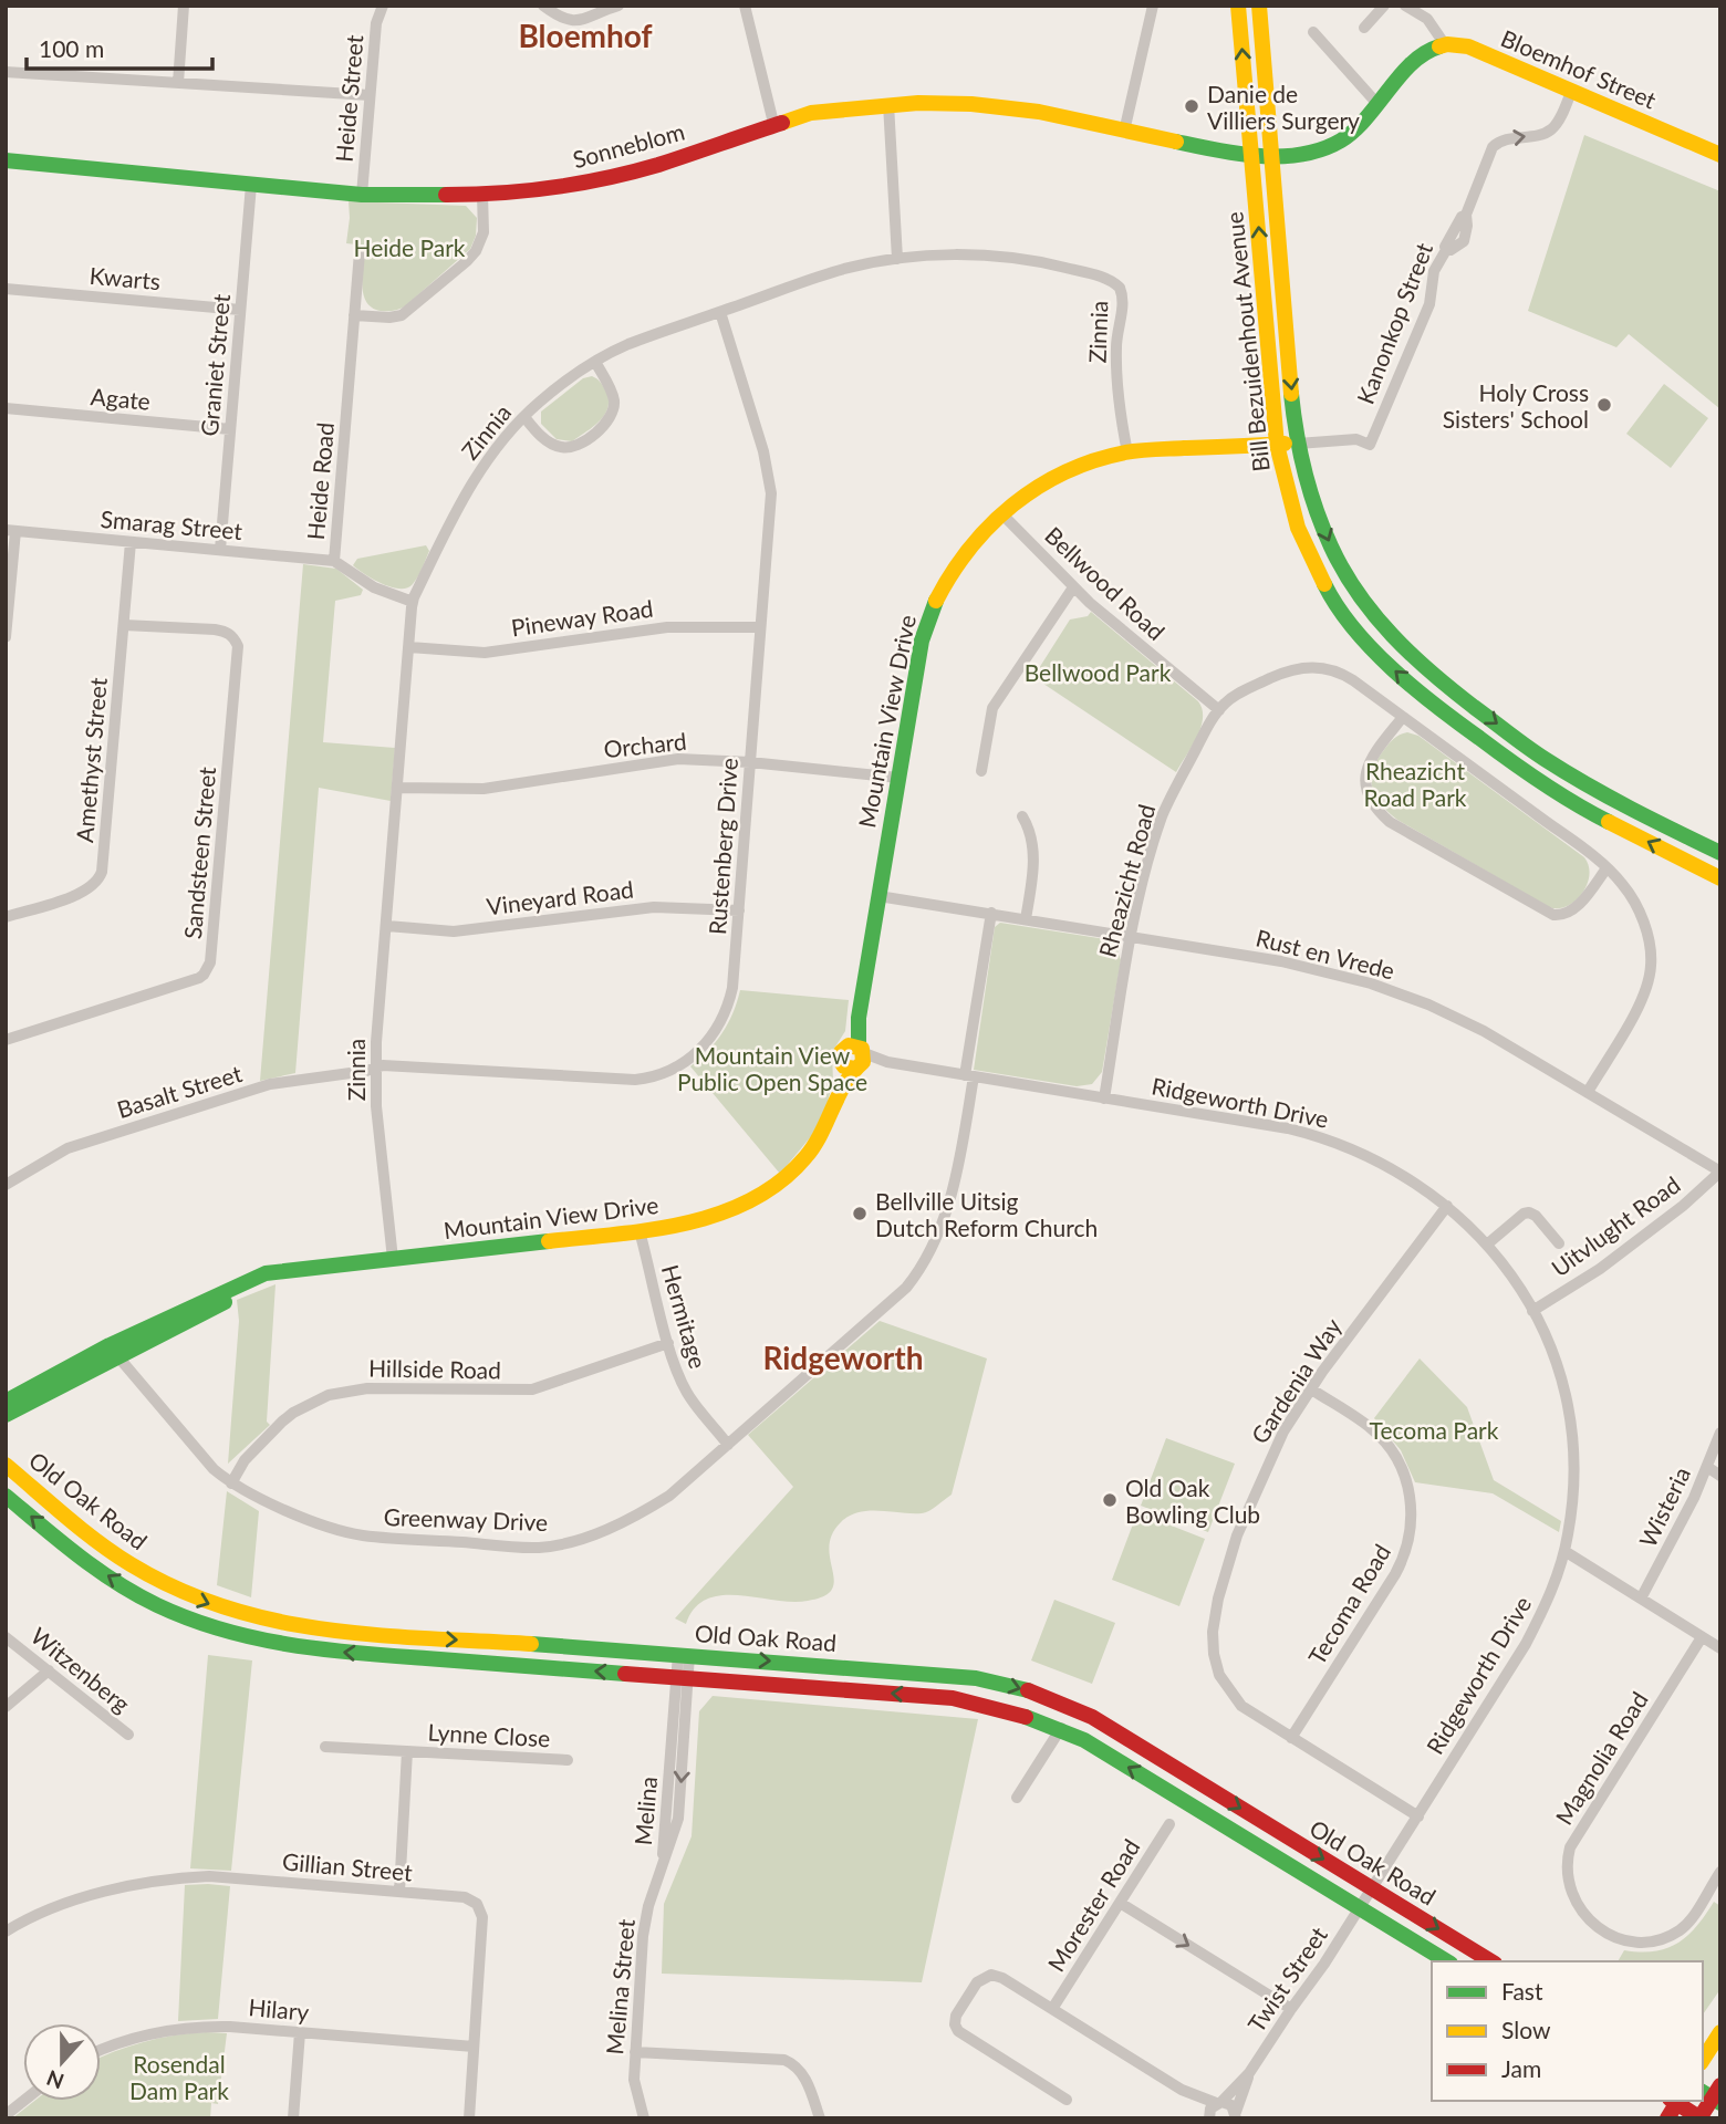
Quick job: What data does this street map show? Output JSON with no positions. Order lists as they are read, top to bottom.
{
  "streets": {
    "main road": [
      "Bloemhof Street",
      "Sonneblom",
      "Bill Bezuidenhout Avenue",
      "Mountain View Drive",
      "Old Oak Road"
    ],
    "street": [
      "Heide Street",
      "Kwarts",
      "Kanonkop Street",
      "Zinnia",
      "Graniet Street",
      "Agate",
      "Heide Road",
      "Smarag Street",
      "Bellwood Road",
      "Pineway Road",
      "Orchard",
      "Amethyst Street",
      "Rustenberg Drive",
      "Sandsteen Street",
      "Rheazicht Road",
      "Vineyard Road",
      "Rust en Vrede",
      "Basalt Street",
      "Ridgeworth Drive",
      "Uitvlught Road",
      "Hermitage",
      "Hillside Road",
      "Gardenia Way",
      "Wisteria",
      "Greenway Drive",
      "Tecoma Road",
      "Witzenberg",
      "Lynne Close",
      "Magnolia Road",
      "Melina",
      "Gillian Street",
      "Morester Road",
      "Twist Street",
      "Melina Street",
      "Hilary"
    ]
  },
  "crossings": [
    ["Bloemhof Street", "Kanonkop Street"],
    ["Heide Street", "Sonneblom"],
    ["Sonneblom", "Bill Bezuidenhout Avenue"],
    ["Sonneblom", "Graniet Street"],
    ["Kwarts", "Graniet Street"],
    ["Kanonkop Street", "Bill Bezuidenhout Avenue"],
    ["Kanonkop Street", "Mountain View Drive"],
    ["Zinnia", "Heide Road"],
    ["Zinnia", "Pineway Road"],
    ["Zinnia", "Mountain View Drive"],
    ["Zinnia", "Orchard"],
    ["Zinnia", "Rustenberg Drive"],
    ["Zinnia", "Vineyard Road"],
    ["Zinnia", "Basalt Street"],
    ["Bill Bezuidenhout Avenue", "Mountain View Drive"],
    ["Graniet Street", "Agate"],
    ["Graniet Street", "Smarag Street"],
    ["Heide Road", "Smarag Street"],
    ["Smarag Street", "Amethyst Street"],
    ["Bellwood Road", "Mountain View Drive"],
    ["Bellwood Road", "Rheazicht Road"],
    ["Pineway Road", "Rustenberg Drive"],
    ["Mountain View Drive", "Orchard"],
    ["Mountain View Drive", "Rust en Vrede"],
    ["Mountain View Drive", "Ridgeworth Drive"],
    ["Mountain View Drive", "Hermitage"],
    ["Mountain View Drive", "Greenway Drive"],
    ["Orchard", "Rustenberg Drive"],
    ["Amethyst Street", "Sandsteen Street"],
    ["Rustenberg Drive", "Vineyard Road"],
    ["Rustenberg Drive", "Basalt Street"],
    ["Rheazicht Road", "Rust en Vrede"],
    ["Rheazicht Road", "Ridgeworth Drive"],
    ["Rust en Vrede", "Uitvlught Road"],
    ["Rust en Vrede", "Greenway Drive"],
    ["Ridgeworth Drive", "Uitvlught Road"],
    ["Ridgeworth Drive", "Gardenia Way"],
    ["Ridgeworth Drive", "Old Oak Road"],
    ["Ridgeworth Drive", "Greenway Drive"],
    ["Ridgeworth Drive", "Twist Street"],
    ["Hermitage", "Hillside Road"],
    ["Hermitage", "Greenway Drive"],
    ["Hillside Road", "Greenway Drive"],
    ["Gardenia Way", "Tecoma Road"],
    ["Old Oak Road", "Melina"],
    ["Old Oak Road", "Twist Street"],
    ["Lynne Close", "Gillian Street"],
    ["Melina", "Melina Street"],
    ["Gillian Street", "Hilary"]
  ],
  "one_way": ["Kanonkop Street"],
  "districts": ["Bloemhof", "Ridgeworth"],
  "parks": [
    "Heide Park",
    "Bellwood Park",
    "Rheazicht Road Park",
    "Mountain View Public Open Space",
    "Tecoma Park",
    "Rosendal Dam Park"
  ],
  "places": [
    "Danie de Villiers Surgery",
    "Holy Cross Sisters' School",
    "Bellville Uitsig Dutch Reform Church",
    "Old Oak Bowling Club"
  ],
  "legend": ["Fast", "Slow", "Jam"],
  "scale_bar": "100 m",
  "north": "bottom"
}
